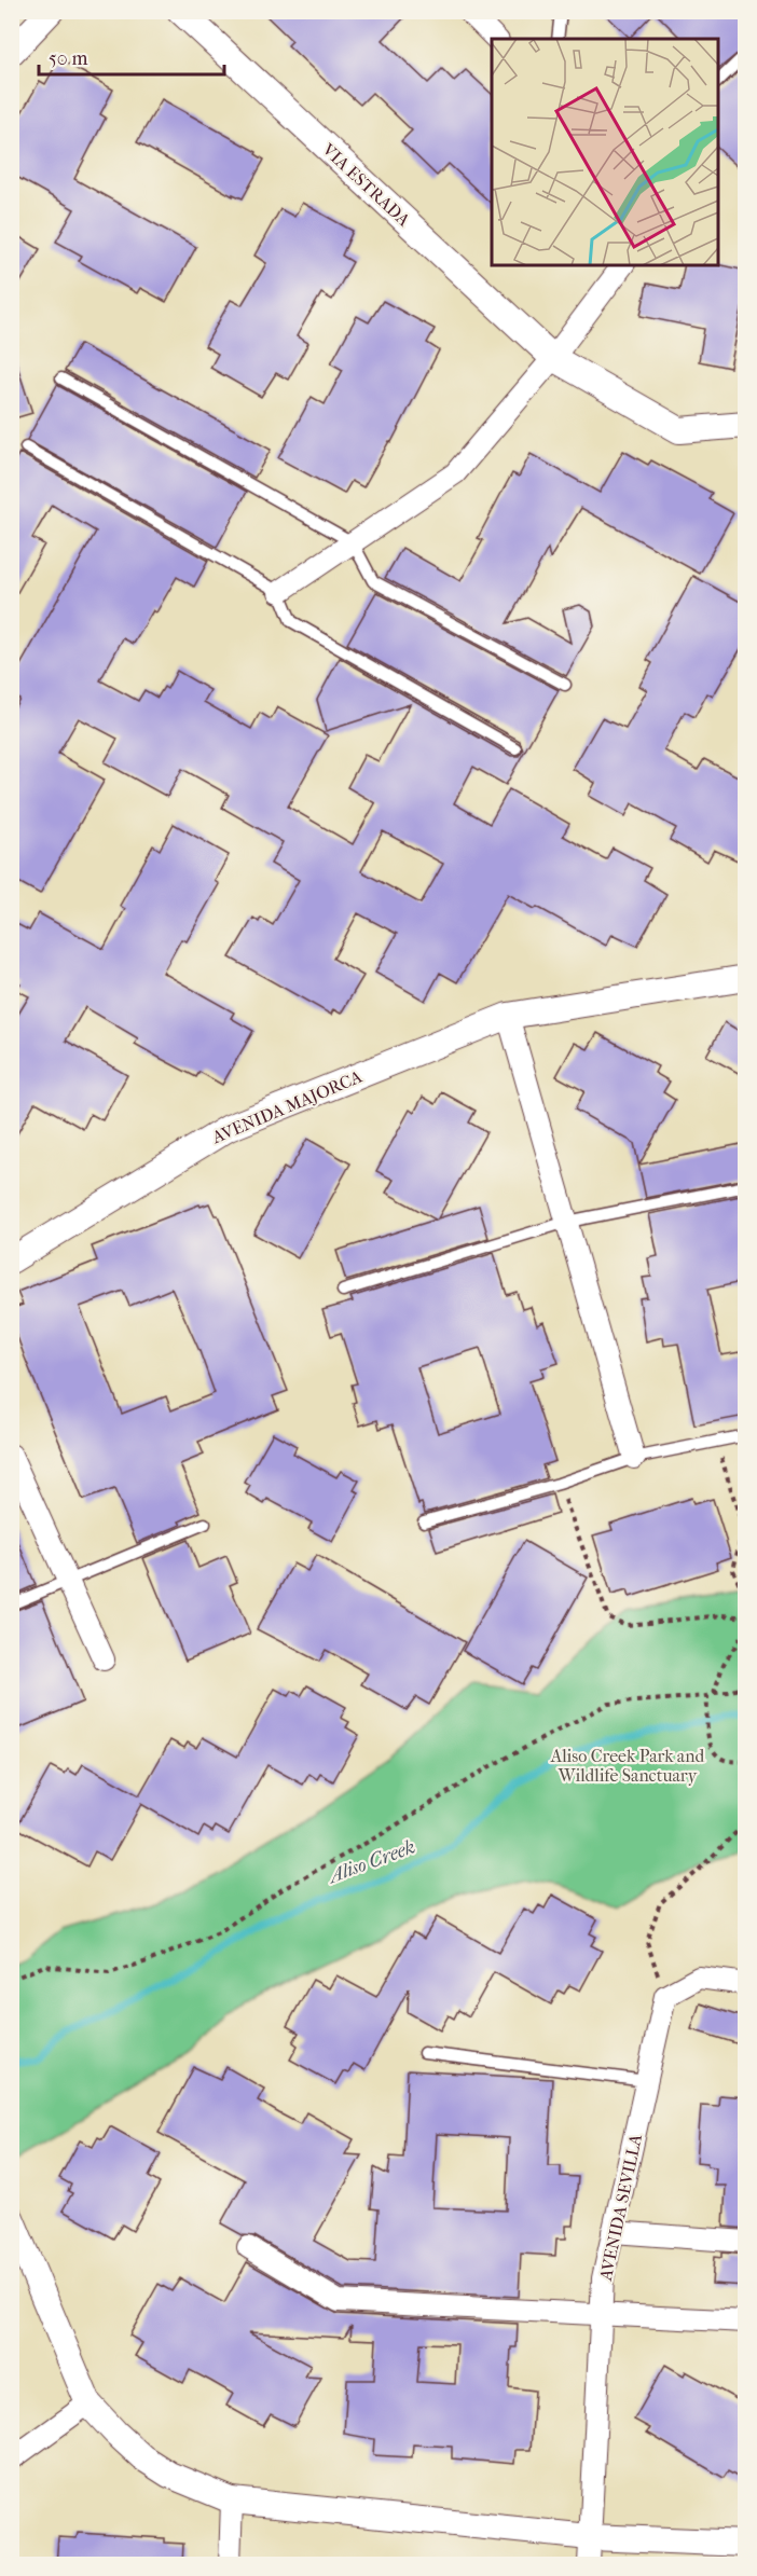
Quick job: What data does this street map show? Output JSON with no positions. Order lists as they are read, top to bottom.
{
  "streets": {
    "street": ["VIA ESTRADA", "AVENIDA MAJORCA", "AVENIDA SEVILLA"]
  },
  "water": ["Aliso Creek"],
  "parks": ["Aliso Creek Park and Wildlife Sanctuary"],
  "scale_bar": "50 m"
}
